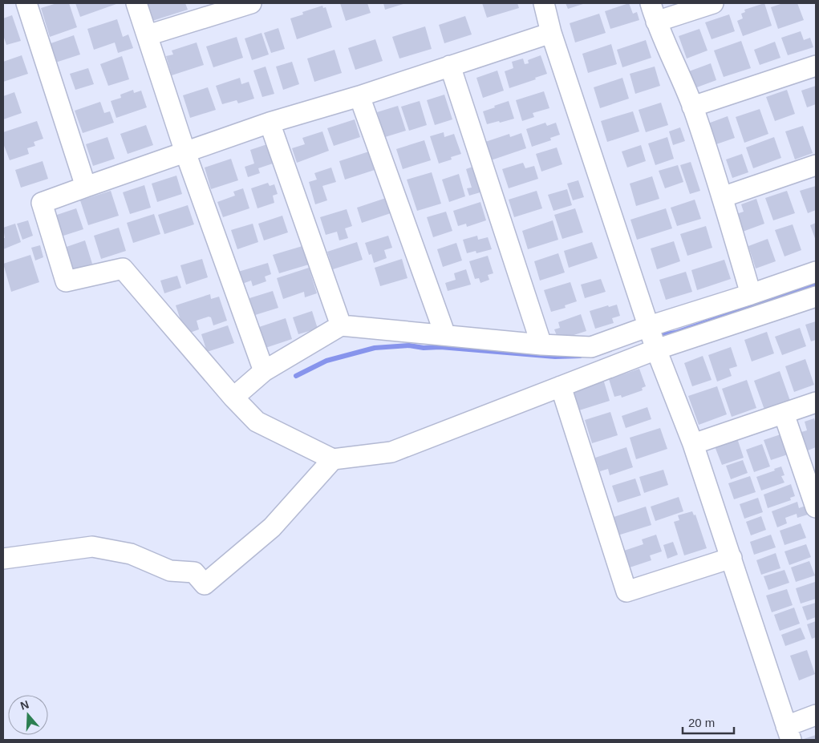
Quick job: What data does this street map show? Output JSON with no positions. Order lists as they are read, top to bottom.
{
  "scale_bar": "20 m",
  "north": "top"
}
